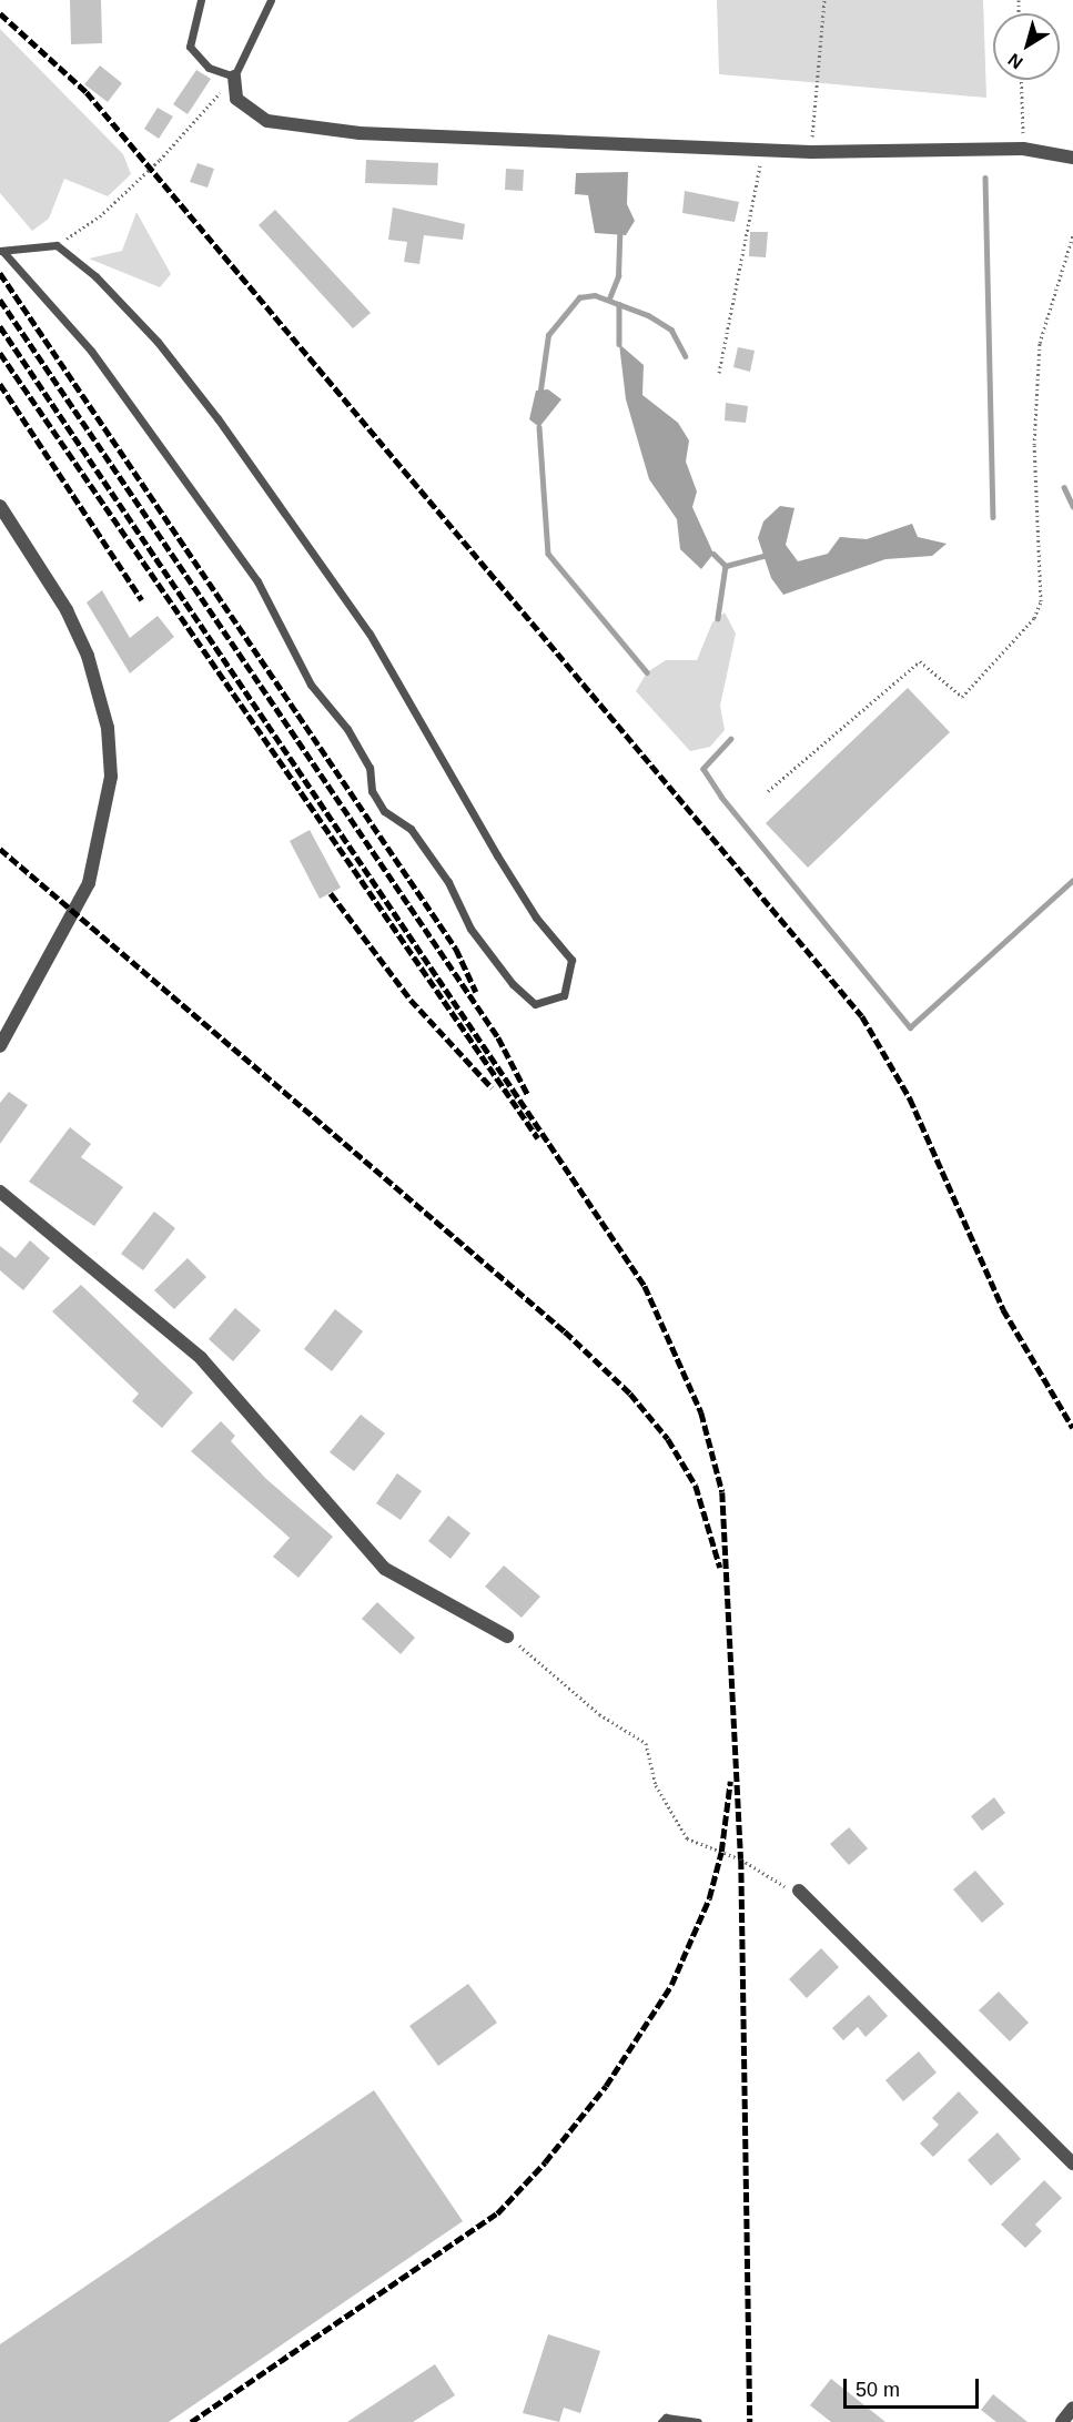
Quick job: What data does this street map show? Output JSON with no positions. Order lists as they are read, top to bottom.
{
  "scale_bar": "50 m",
  "north": "bottom left"
}
